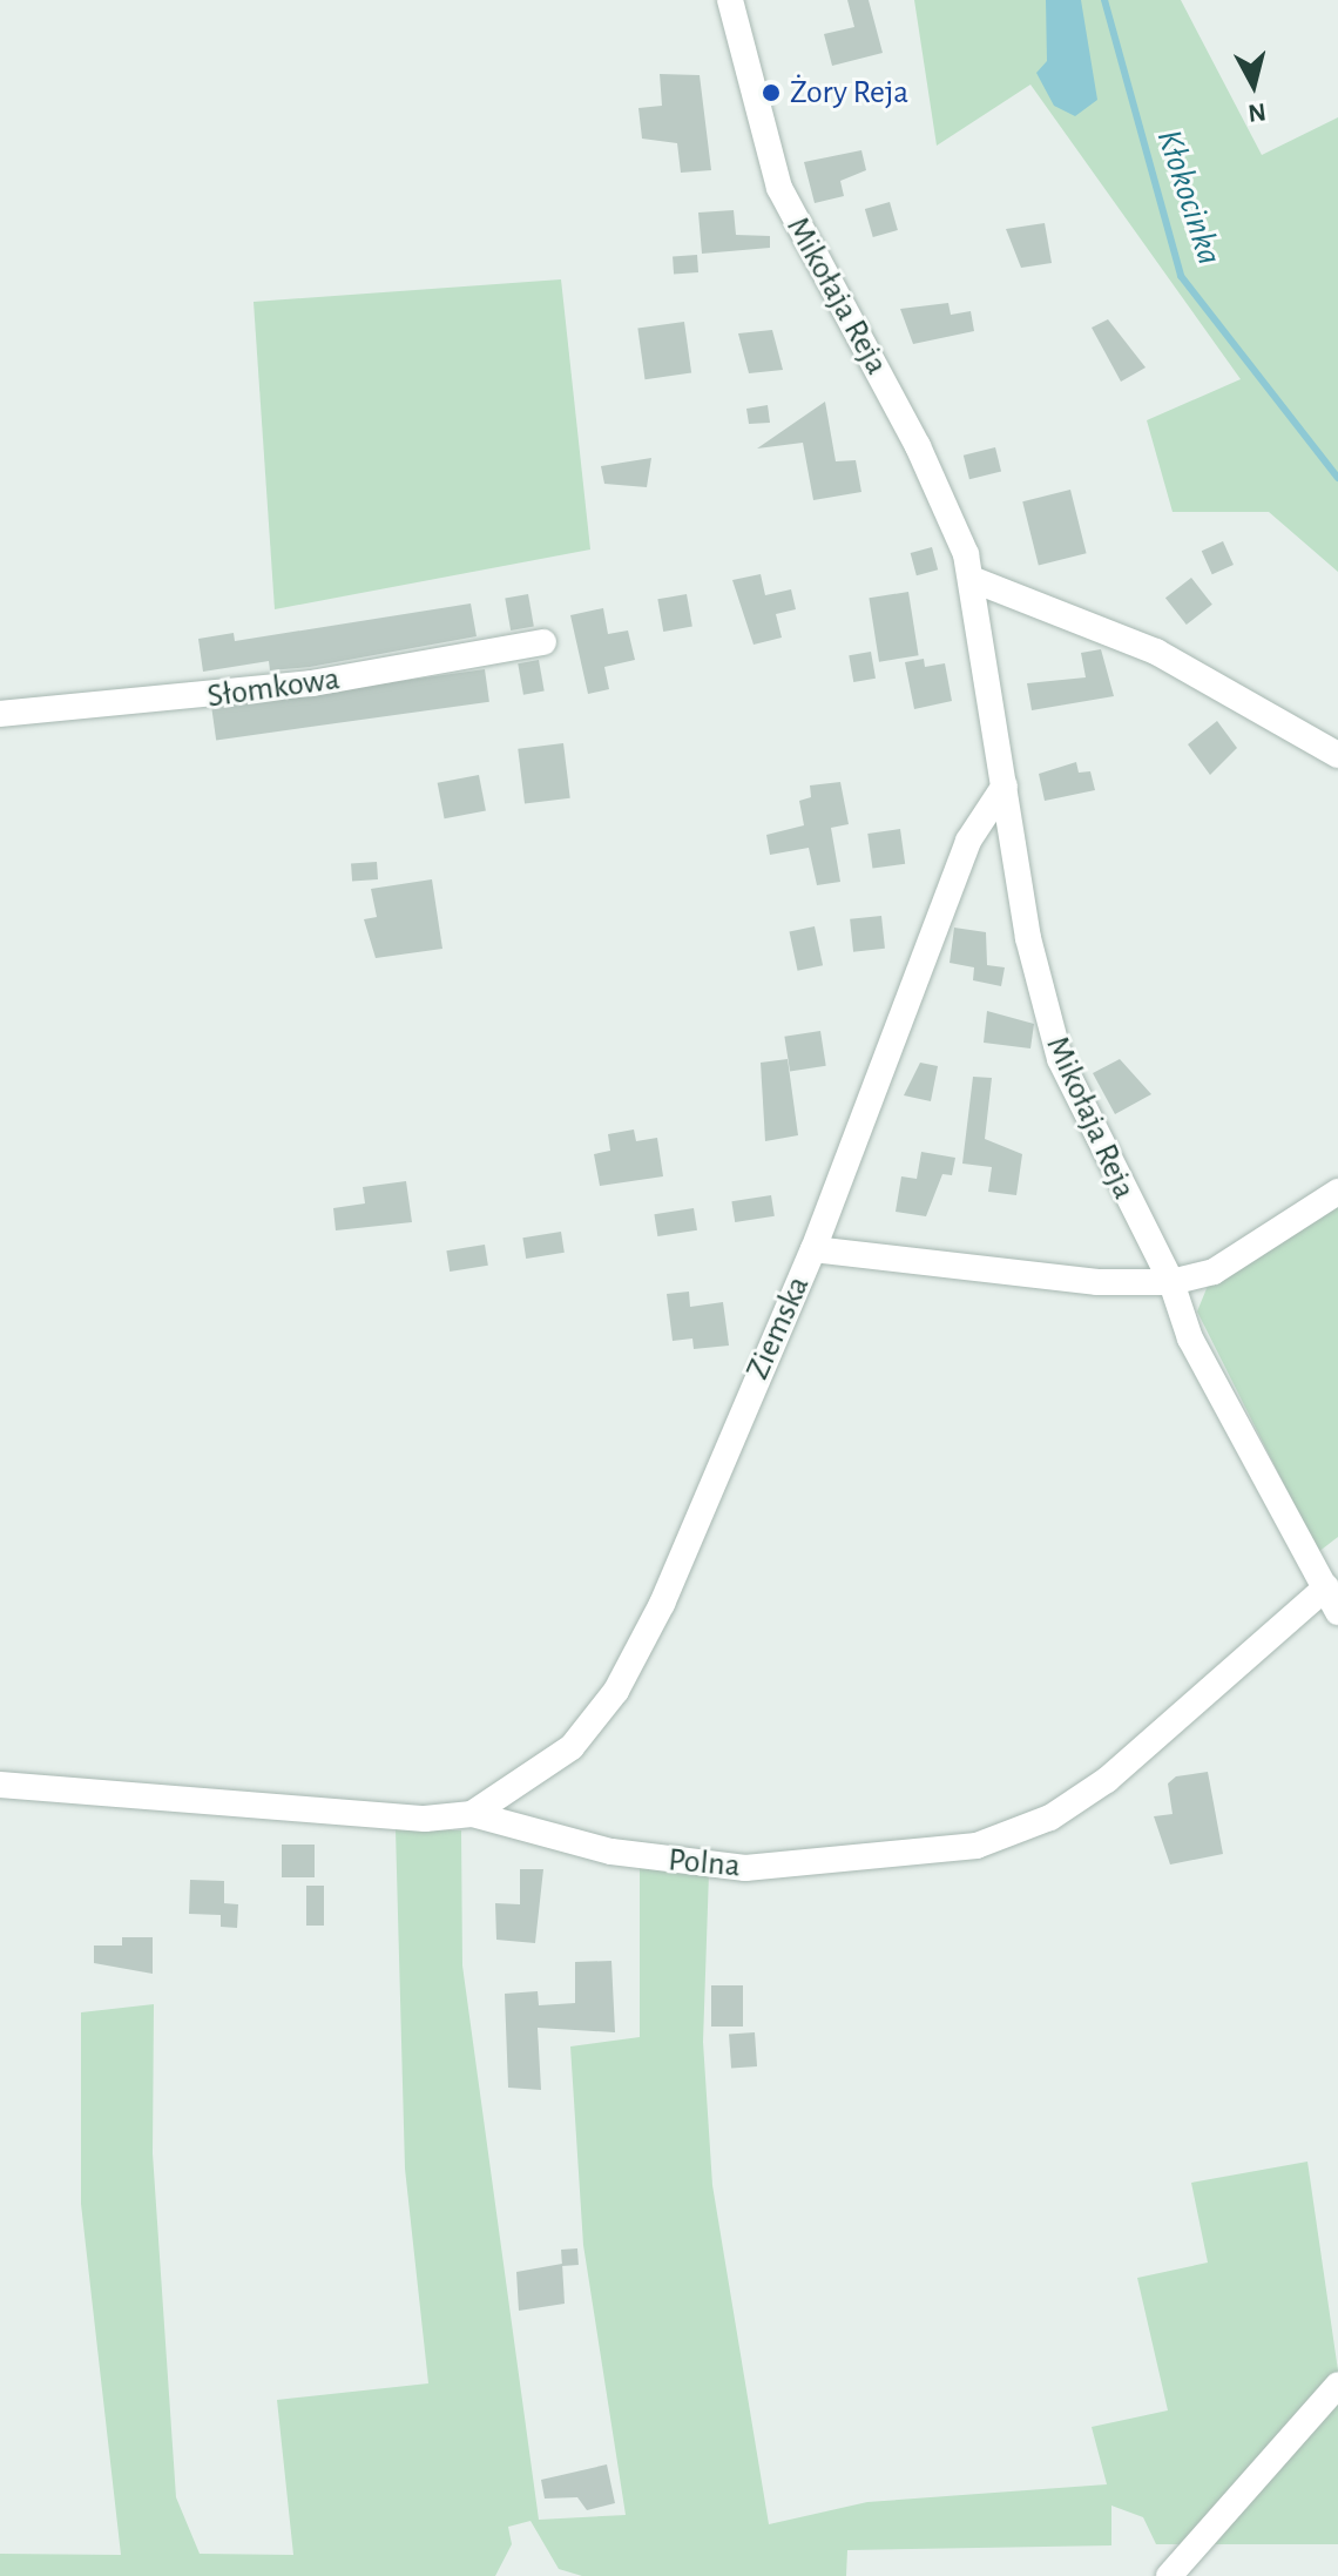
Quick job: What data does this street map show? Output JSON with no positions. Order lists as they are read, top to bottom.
{
  "streets": {
    "street": [
      "Mikołaja Reja",
      "Słomkowa",
      "Ziemska",
      "Polna"
    ]
  },
  "crossings": [
    ["Mikołaja Reja", "Ziemska"],
    ["Mikołaja Reja", "Polna"],
    ["Ziemska", "Polna"]
  ],
  "water": ["Kłokocinka"],
  "places": ["Żory Reja"],
  "north": "bottom"
}
